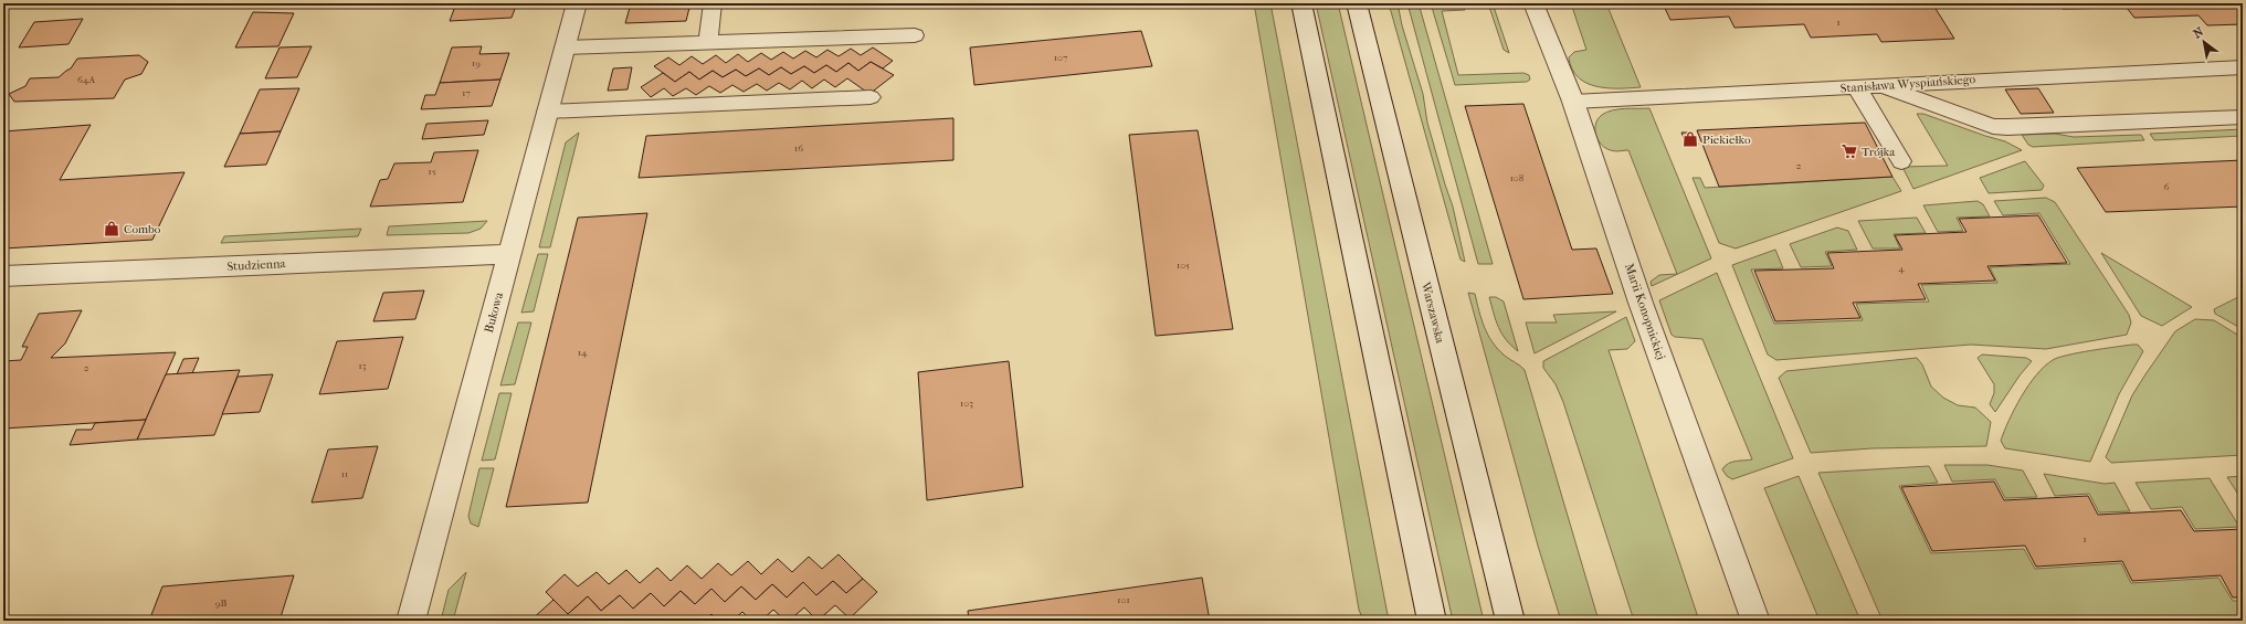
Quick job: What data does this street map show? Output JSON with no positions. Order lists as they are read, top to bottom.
{
  "streets": {
    "street": [
      "Studzienna",
      "Marii Konopnickiej",
      "Bukowa",
      "Warszawska"
    ],
    "lane": ["Stanisława Wyspiańskiego"]
  },
  "crossings": [
    ["Stanisława Wyspiańskiego", "Marii Konopnickiej"],
    ["Studzienna", "Bukowa"]
  ],
  "places": {
    "shop": ["Piekiełko", "Combo"],
    "supermarket": ["Trójka"]
  },
  "house_numbers": [
    "1",
    "107",
    "19",
    "64A",
    "17",
    "16",
    "2",
    "15",
    "108",
    "6",
    "105",
    "4",
    "14",
    "13",
    "2",
    "103",
    "11",
    "1",
    "101",
    "9B"
  ],
  "north": "top left"
}
